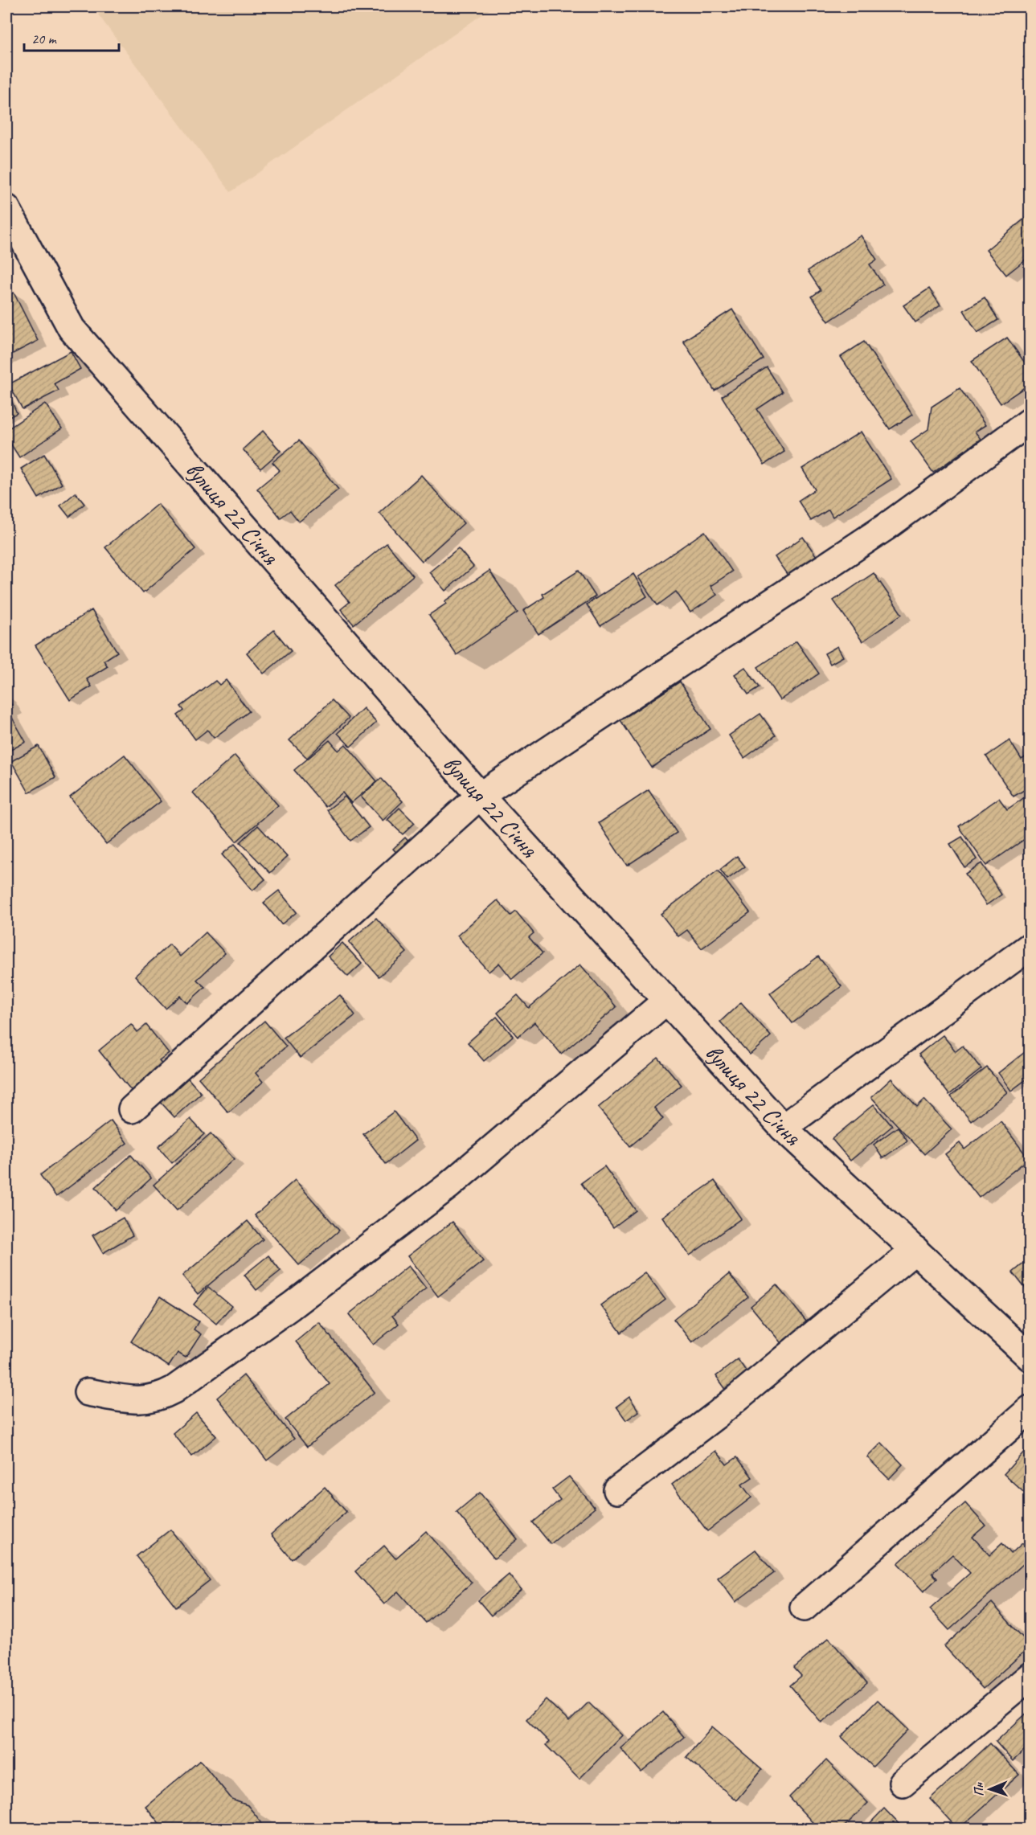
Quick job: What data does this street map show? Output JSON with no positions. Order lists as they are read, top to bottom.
{
  "streets": {
    "street": ["вулиця 22 Січня"]
  },
  "scale_bar": "20 m",
  "north": "left"
}
